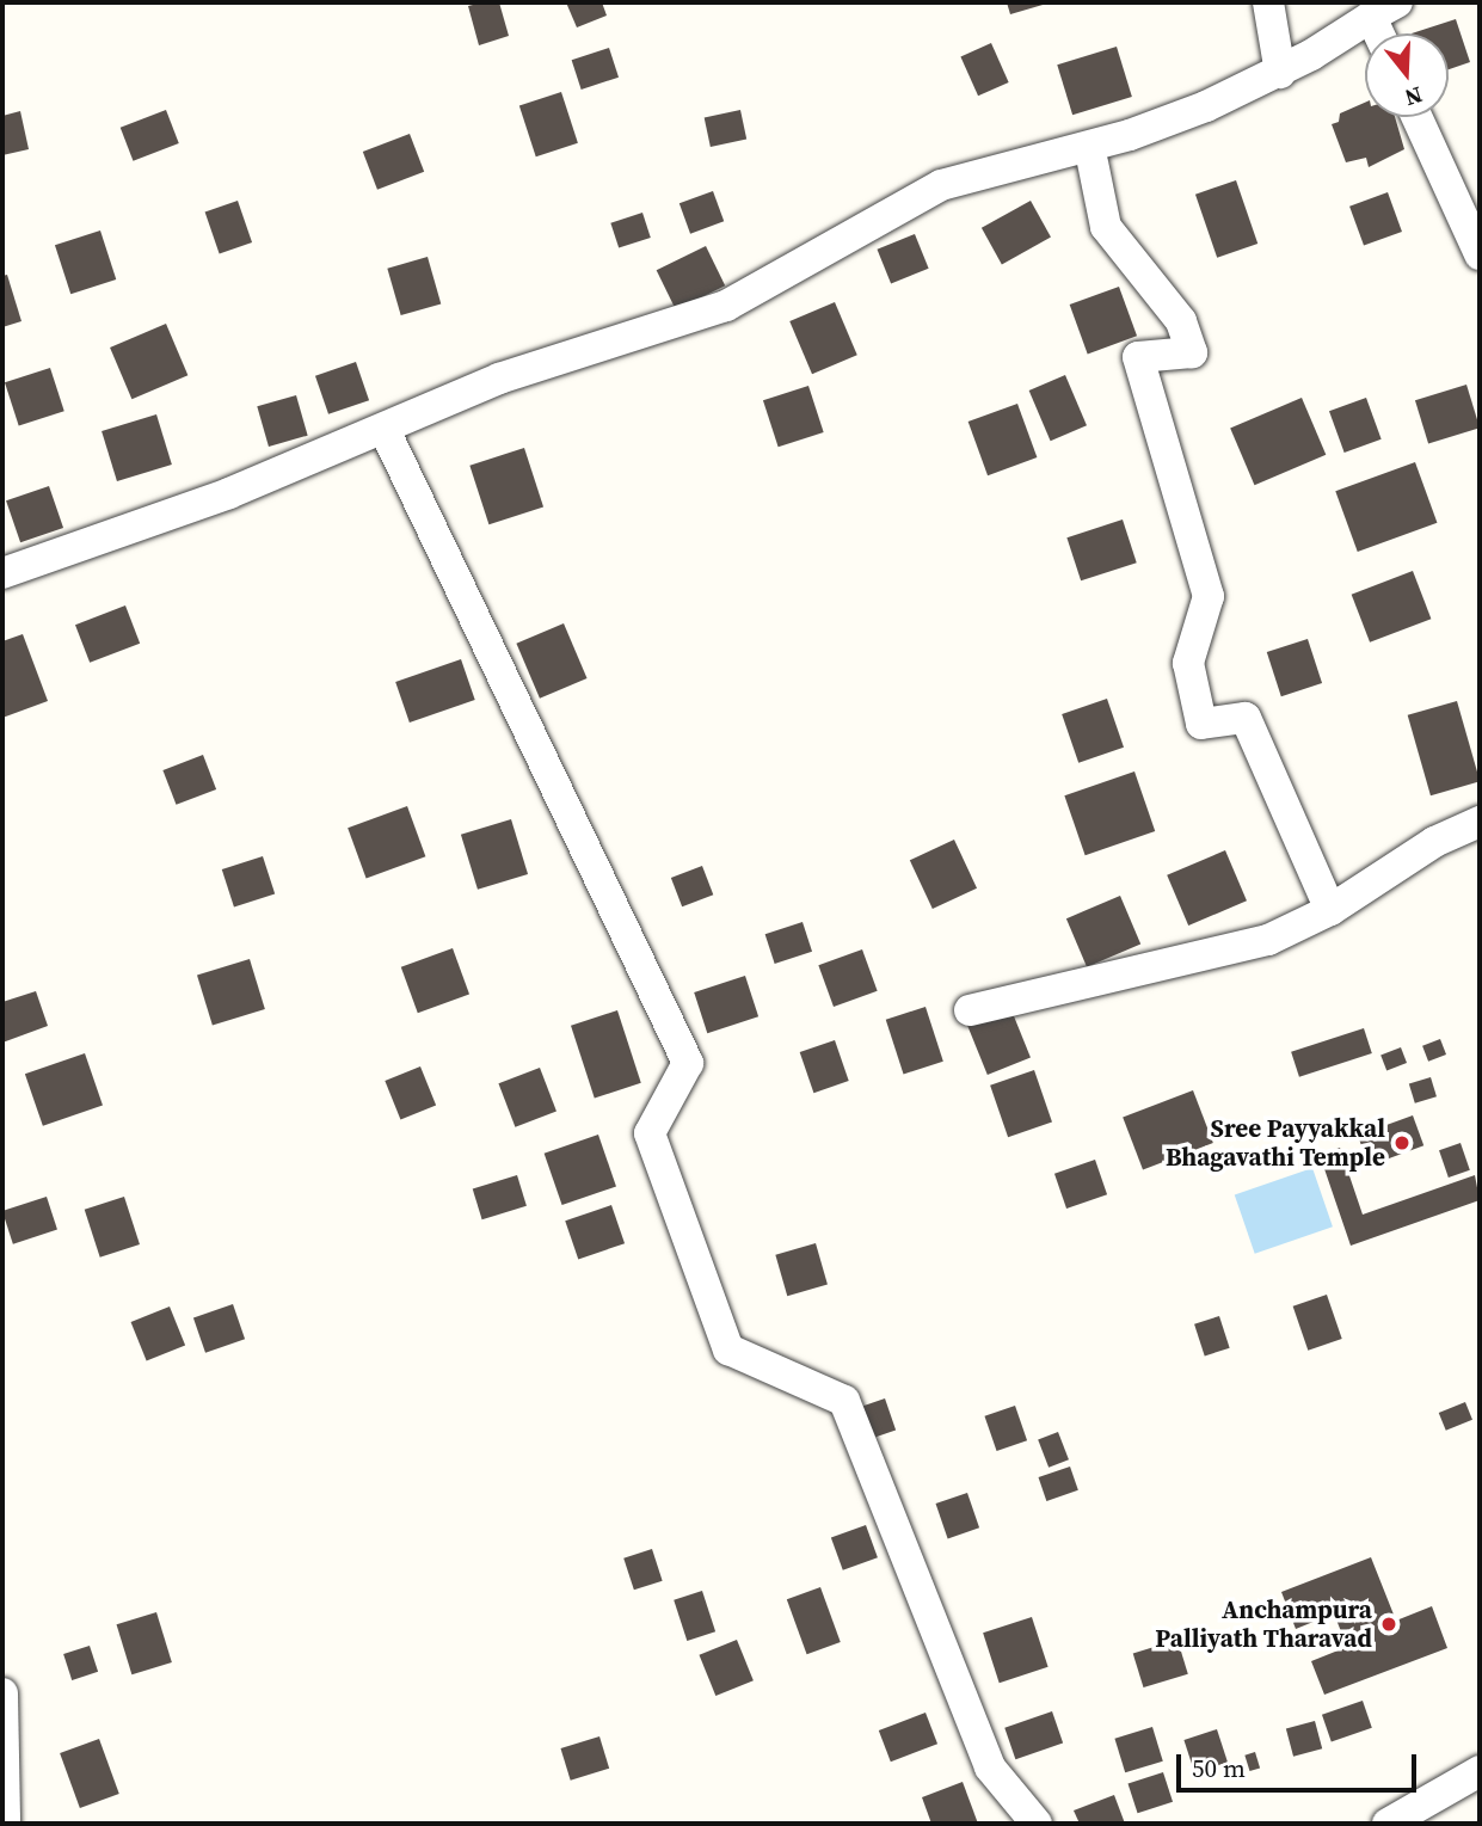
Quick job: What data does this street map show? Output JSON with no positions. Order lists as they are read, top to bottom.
{
  "places": ["Sree Payyakkal Bhagavathi Temple", "Anchampura Palliyath Tharavad"],
  "scale_bar": "50 m",
  "north": "bottom"
}
